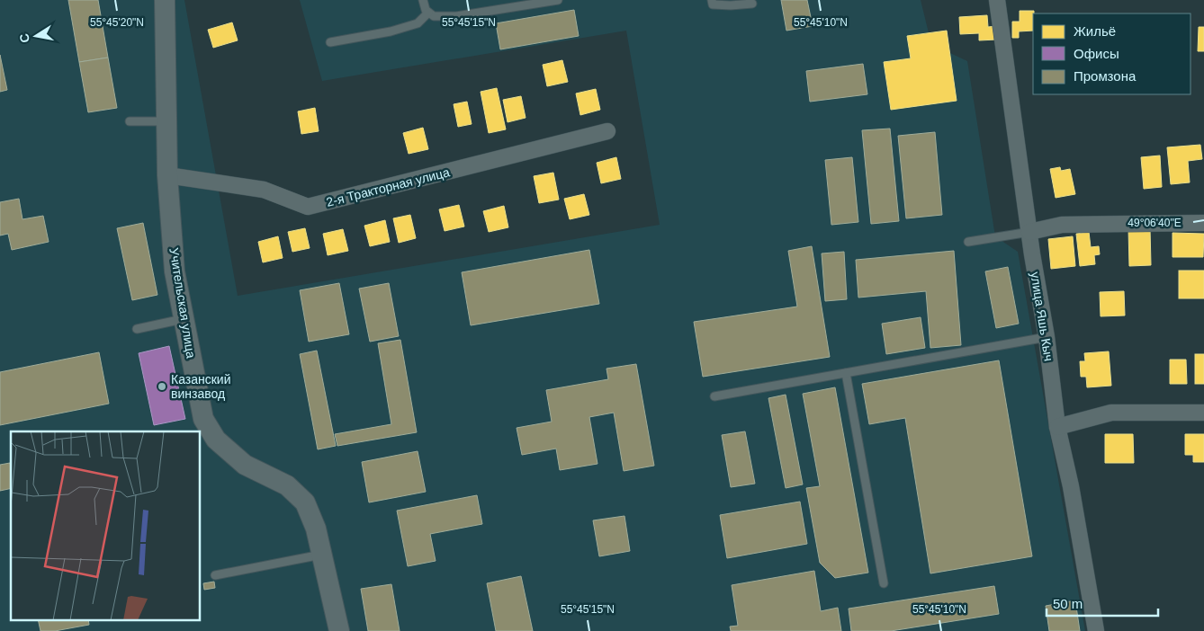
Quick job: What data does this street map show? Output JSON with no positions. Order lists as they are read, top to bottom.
{
  "streets": {
    "street": ["2-я Тракторная улица", "Учительская улица", "улица Яшь Кыч"]
  },
  "crossings": [
    ["2-я Тракторная улица", "Учительская улица"]
  ],
  "places": ["Казанский винзавод"],
  "legend": ["Жильё", "Офисы", "Промзона"],
  "scale_bar": "50 m",
  "north": "left",
  "coordinates": [
    "55°45'20\"N",
    "55°45'15\"N",
    "55°45'10\"N",
    "49°06'40\"E"
  ]
}
